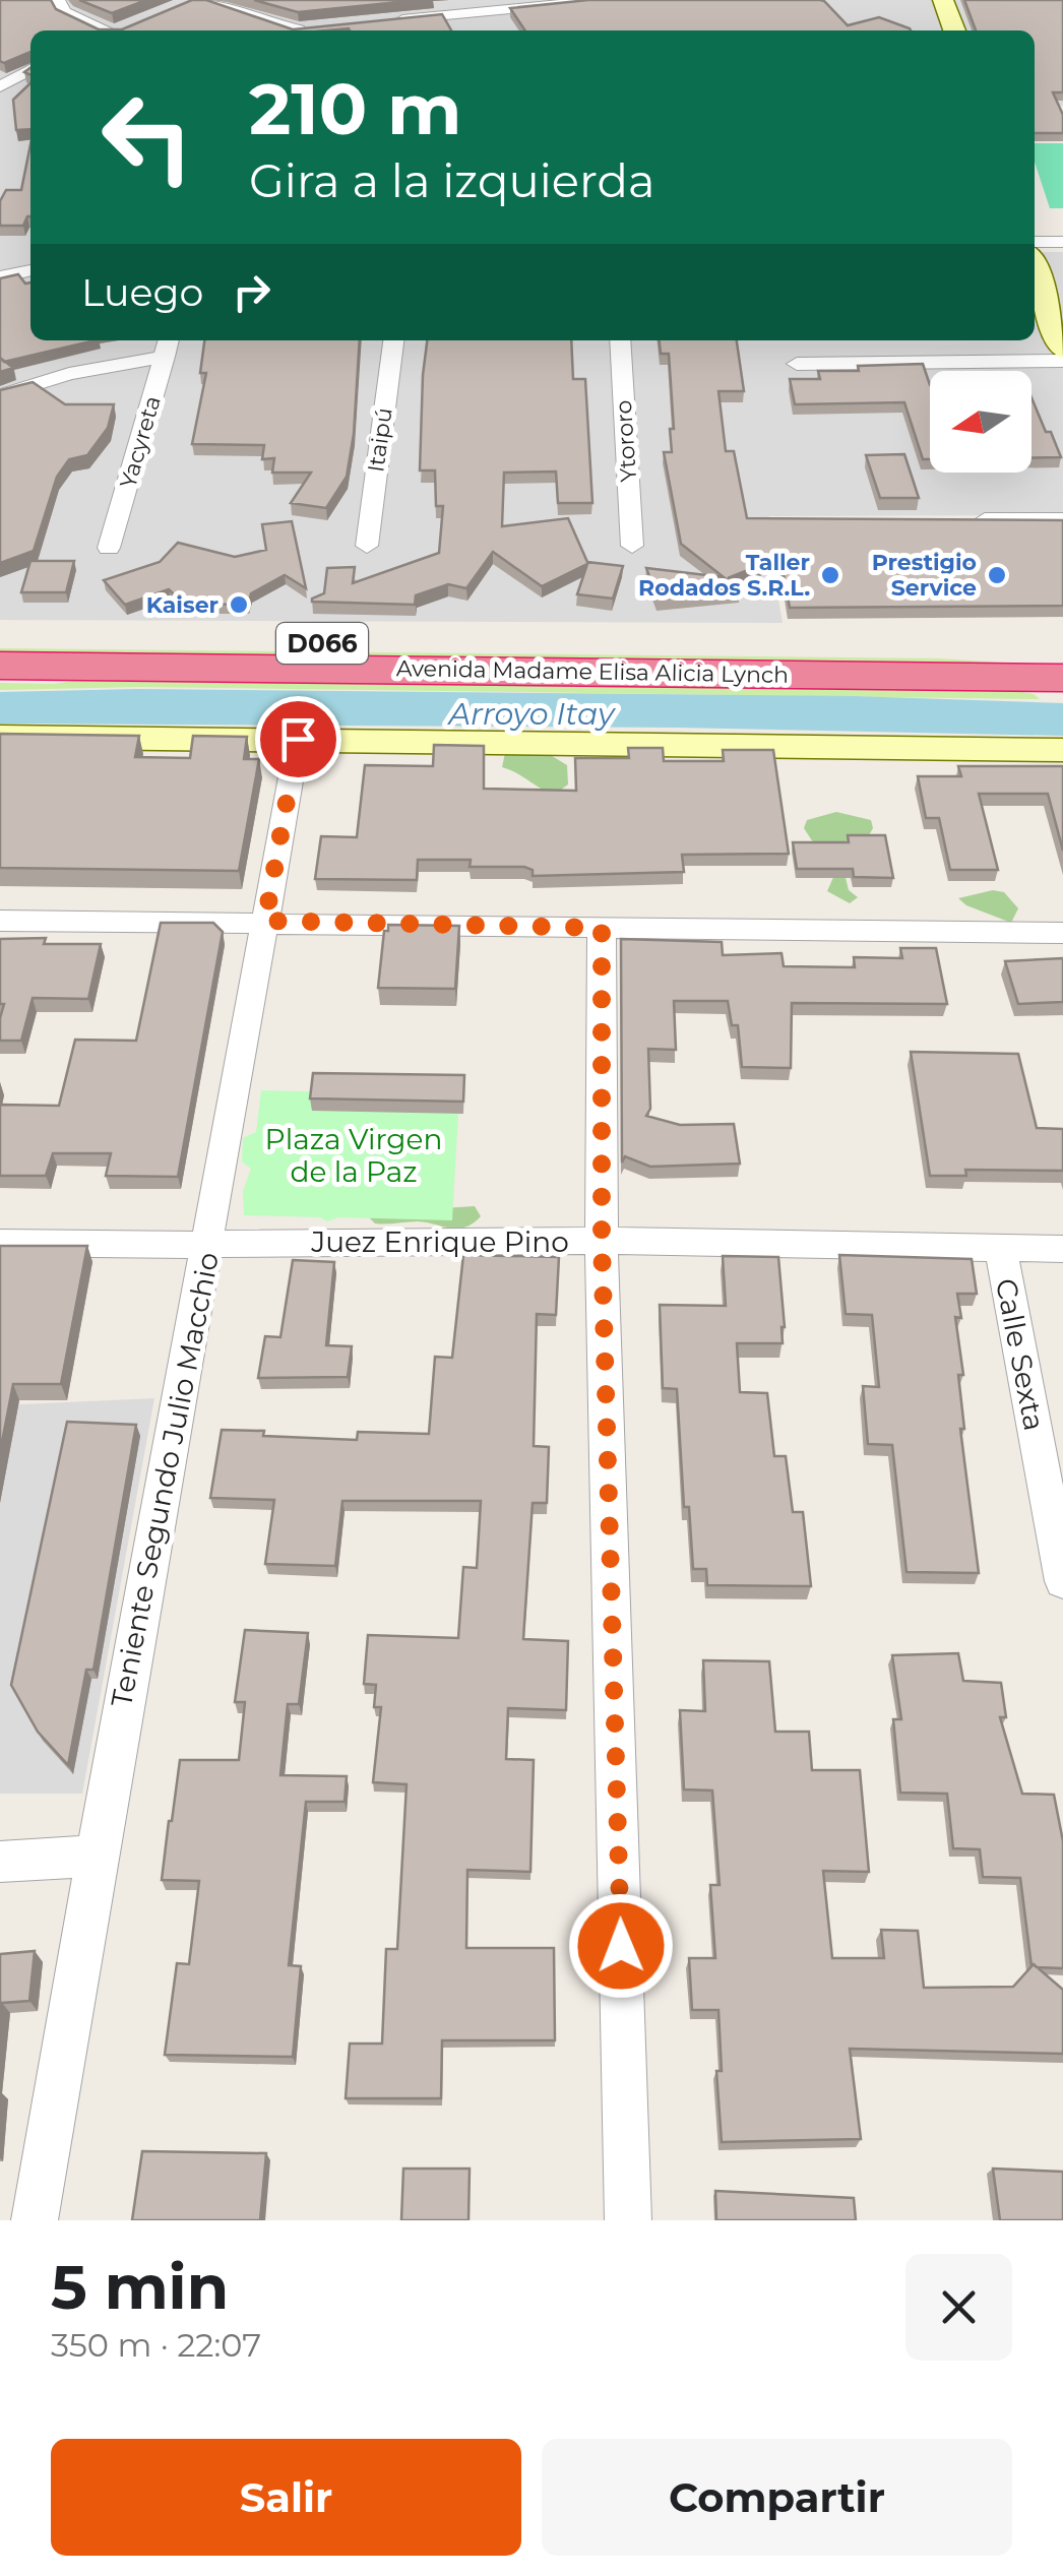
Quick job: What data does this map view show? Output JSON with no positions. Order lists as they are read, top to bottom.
{
  "streets": {
    "highway": ["D066", "Avenida Madame Elisa Alicia Lynch"],
    "street": [
      "Itaipú",
      "Ytororo",
      "Yacyreta",
      "Juez Enrique Pino",
      "Calle Sexta",
      "Teniente Segundo Julio Macchio"
    ]
  },
  "crossings": [
    ["Juez Enrique Pino", "Calle Sexta"],
    ["Juez Enrique Pino", "Teniente Segundo Julio Macchio"]
  ],
  "water": ["Arroyo Itay"],
  "parks": ["Plaza Virgen de la Paz"],
  "places": ["Taller Rodados S.R.L.", "Prestigio Service", "Kaiser"],
  "north": "left",
  "page": {
    "turn": ["210 m", "Gira a la izquierda"],
    "then": "Luego",
    "heading": ["5 min", "350 m · 22:07"],
    "buttons": ["Salir", "Compartir"]
  }
}
